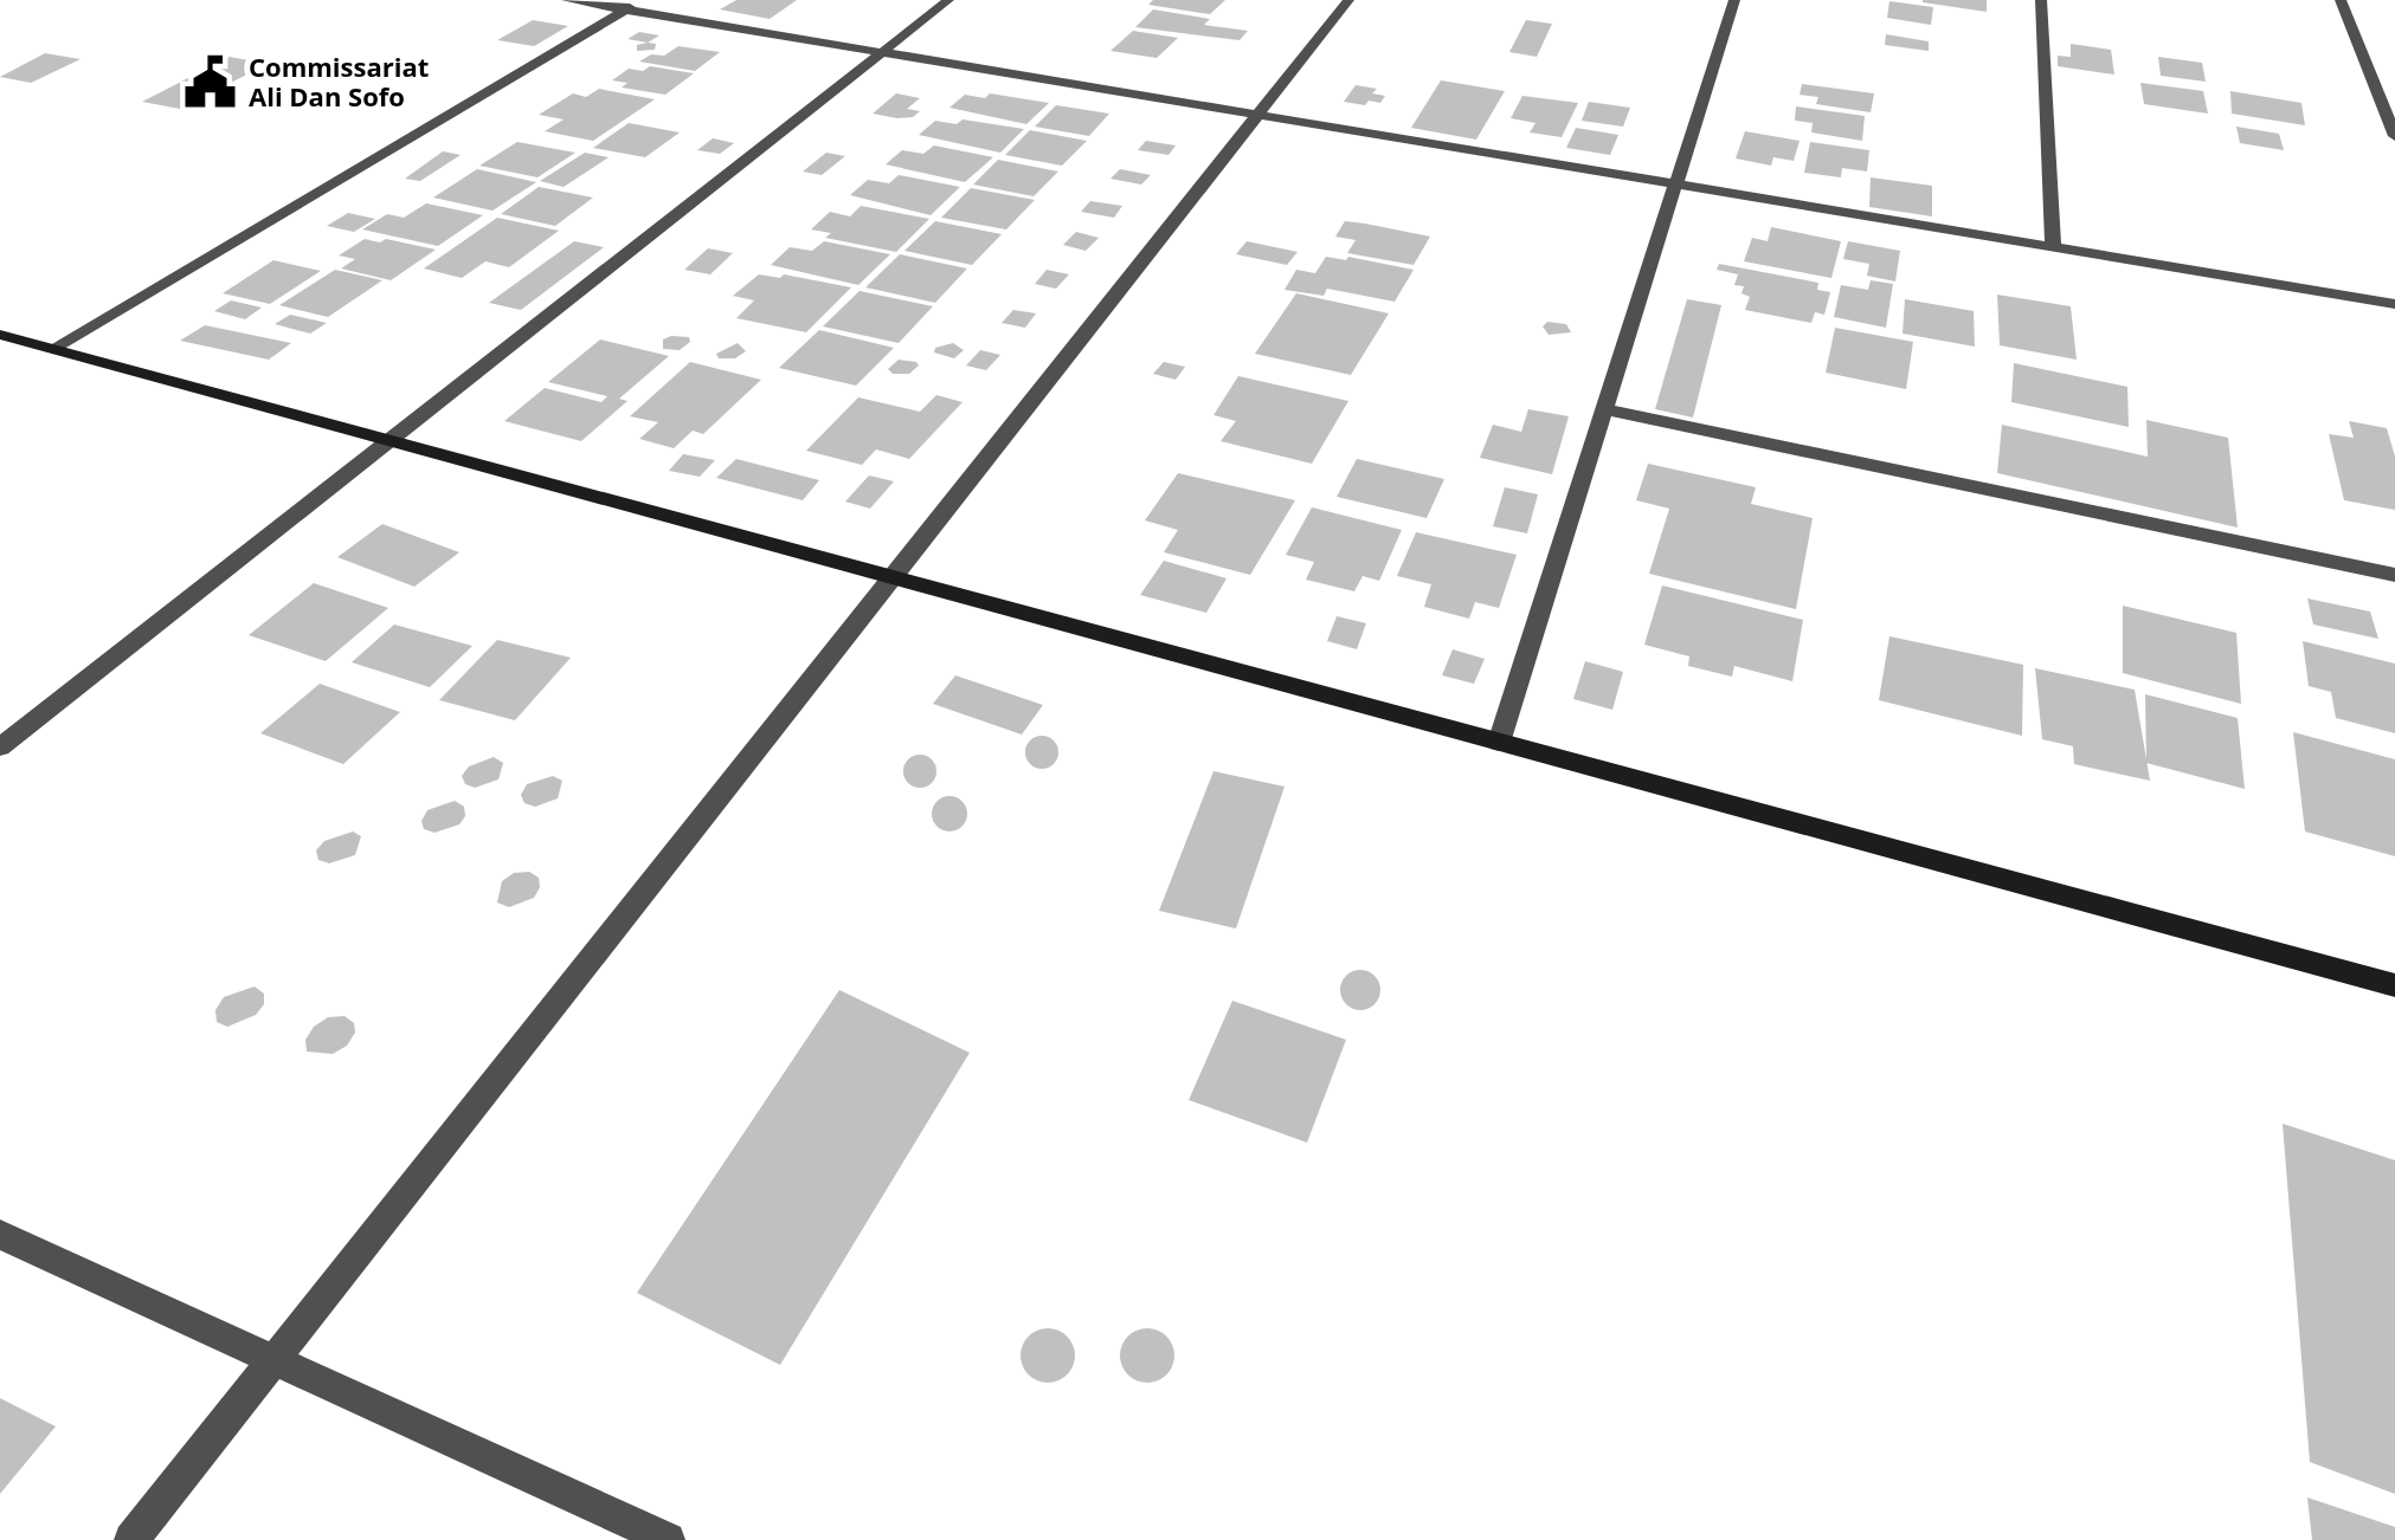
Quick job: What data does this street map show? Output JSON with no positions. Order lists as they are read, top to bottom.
{
  "places": {
    "public building": ["Commissariat Ali Dan Sofo"]
  }
}
